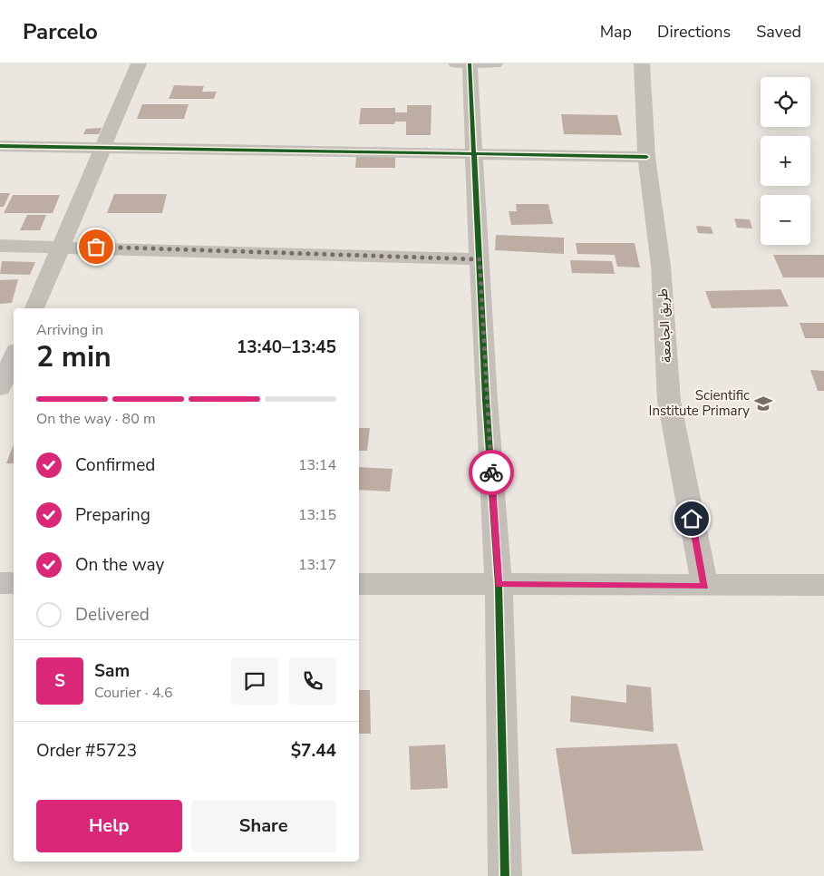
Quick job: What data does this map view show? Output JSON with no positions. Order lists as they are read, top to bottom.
{
  "streets": {
    "street": ["طريق الجامعة"]
  },
  "places": {
    "school or university": ["Scientific Institute Primary"]
  },
  "page": {
    "header": "Parcelo",
    "nav": ["Map", "Directions", "Saved"],
    "map_buttons": ["+", "−"],
    "heading": ["2 min", "Arriving in", "13:40–13:45"],
    "panel": [
      "Sam",
      "Courier · 4.6",
      "Order #5723",
      "$7.44"
    ],
    "bar": "On the way · 80 m",
    "list": [
      ["Confirmed", "13:14"],
      ["Preparing", "13:15"],
      ["On the way", "13:17"],
      "Delivered"
    ],
    "round": "S",
    "buttons": ["Help", "Share"]
  }
}
